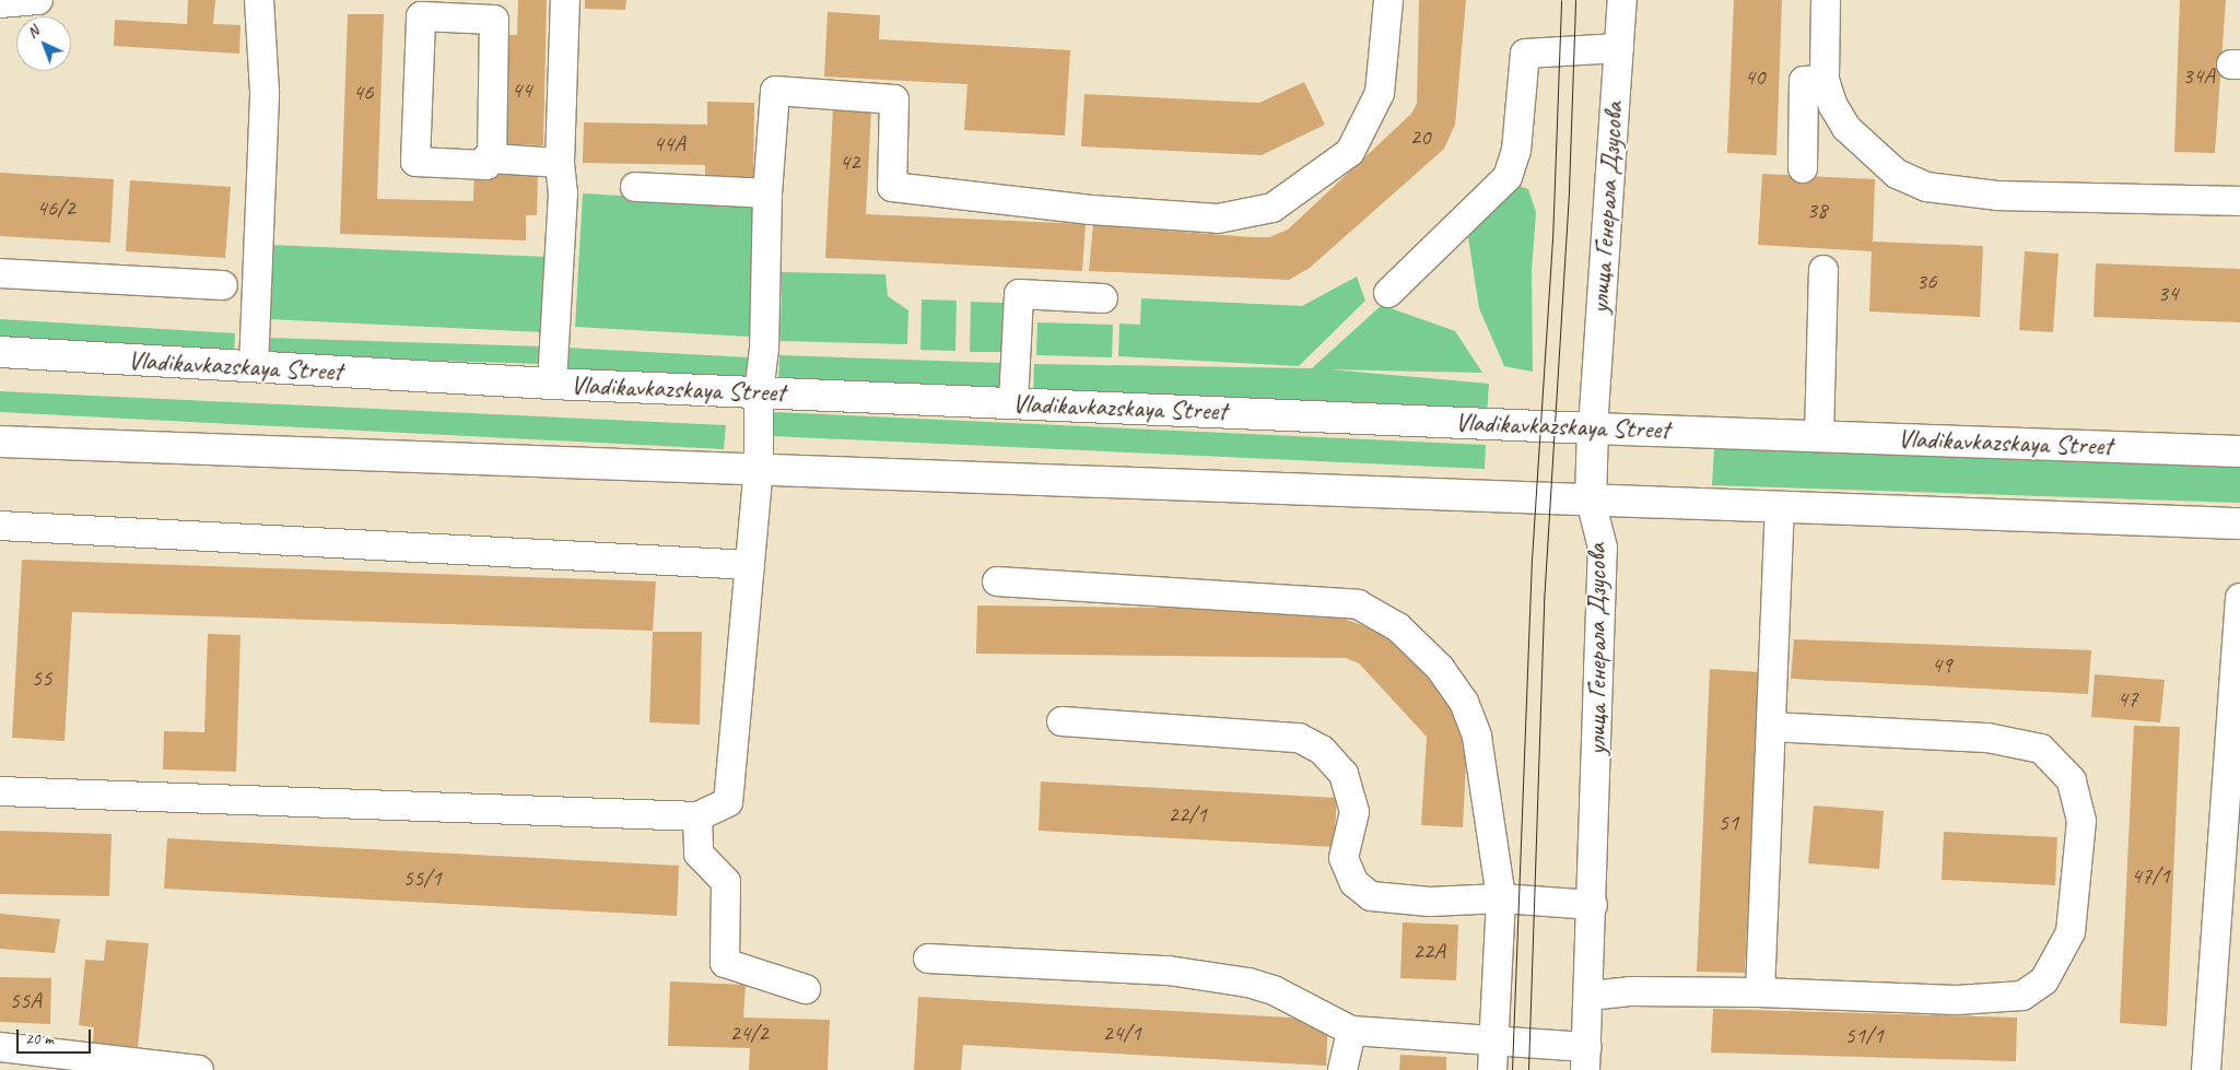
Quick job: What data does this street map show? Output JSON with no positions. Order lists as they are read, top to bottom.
{
  "streets": {
    "main road": ["улица Генерала Дзусова", "Vladikavkazskaya Street"]
  },
  "crossings": [
    ["улица Генерала Дзусова", "Vladikavkazskaya Street"]
  ],
  "house_numbers": [
    "34А",
    "40",
    "44",
    "46",
    "20",
    "44А",
    "42",
    "46/2",
    "38",
    "36",
    "34",
    "49",
    "55",
    "47",
    "22/1",
    "51",
    "47/1",
    "55/1",
    "22А",
    "55А",
    "24/2",
    "24/1",
    "51/1"
  ],
  "scale_bar": "20 m",
  "north": "top left"
}
